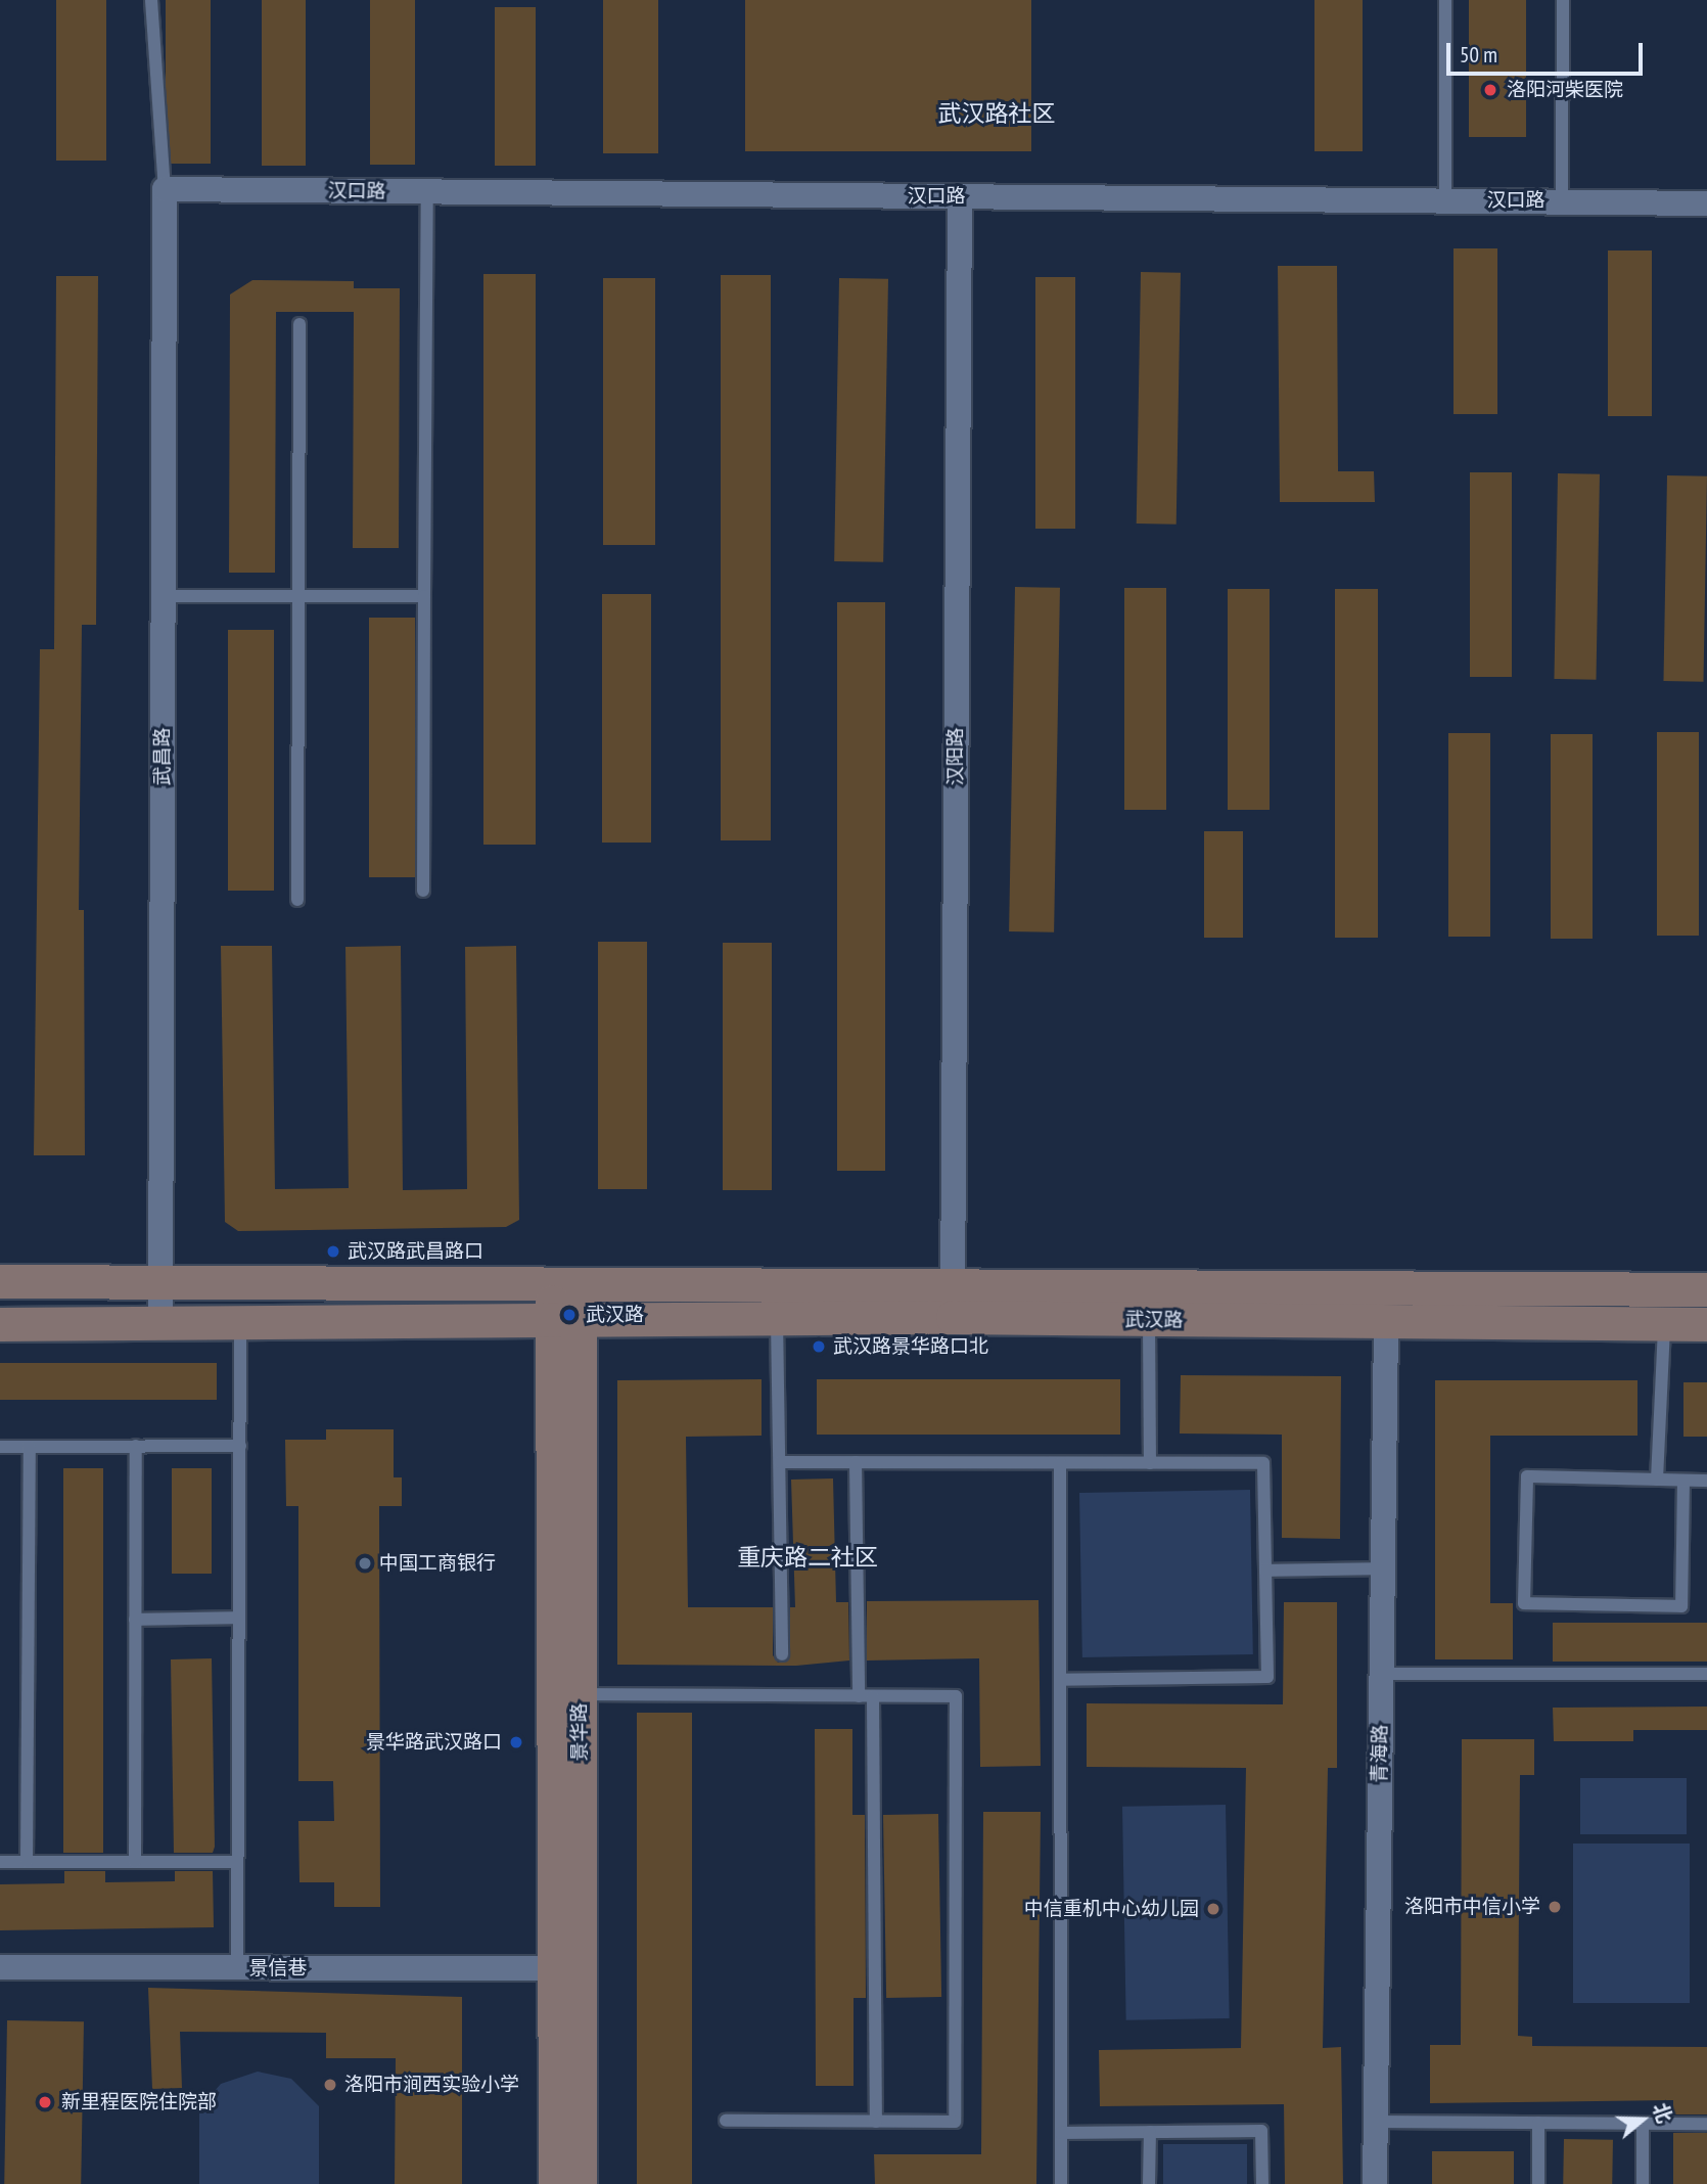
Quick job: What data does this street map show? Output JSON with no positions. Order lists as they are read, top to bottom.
{
  "streets": {
    "main road": ["武汉路", "景华路"],
    "street": [
      "汉口路",
      "武昌路",
      "汉阳路",
      "青海路",
      "景信巷"
    ]
  },
  "crossings": [
    ["汉口路", "武昌路"],
    ["汉口路", "汉阳路"],
    ["武昌路", "武汉路"],
    ["汉阳路", "武汉路"],
    ["武汉路", "景华路"],
    ["武汉路", "青海路"],
    ["景华路", "景信巷"]
  ],
  "districts": ["武汉路社区", "重庆路二社区"],
  "places": [
    "洛阳河柴医院",
    "武汉路武昌路口",
    "武汉路",
    "武汉路景华路口北",
    "中国工商银行",
    "景华路武汉路口",
    "洛阳市中信小学",
    "中信重机中心幼儿园",
    "洛阳市涧西实验小学",
    "新里程医院住院部"
  ],
  "scale_bar": "50 m",
  "north": "right"
}
